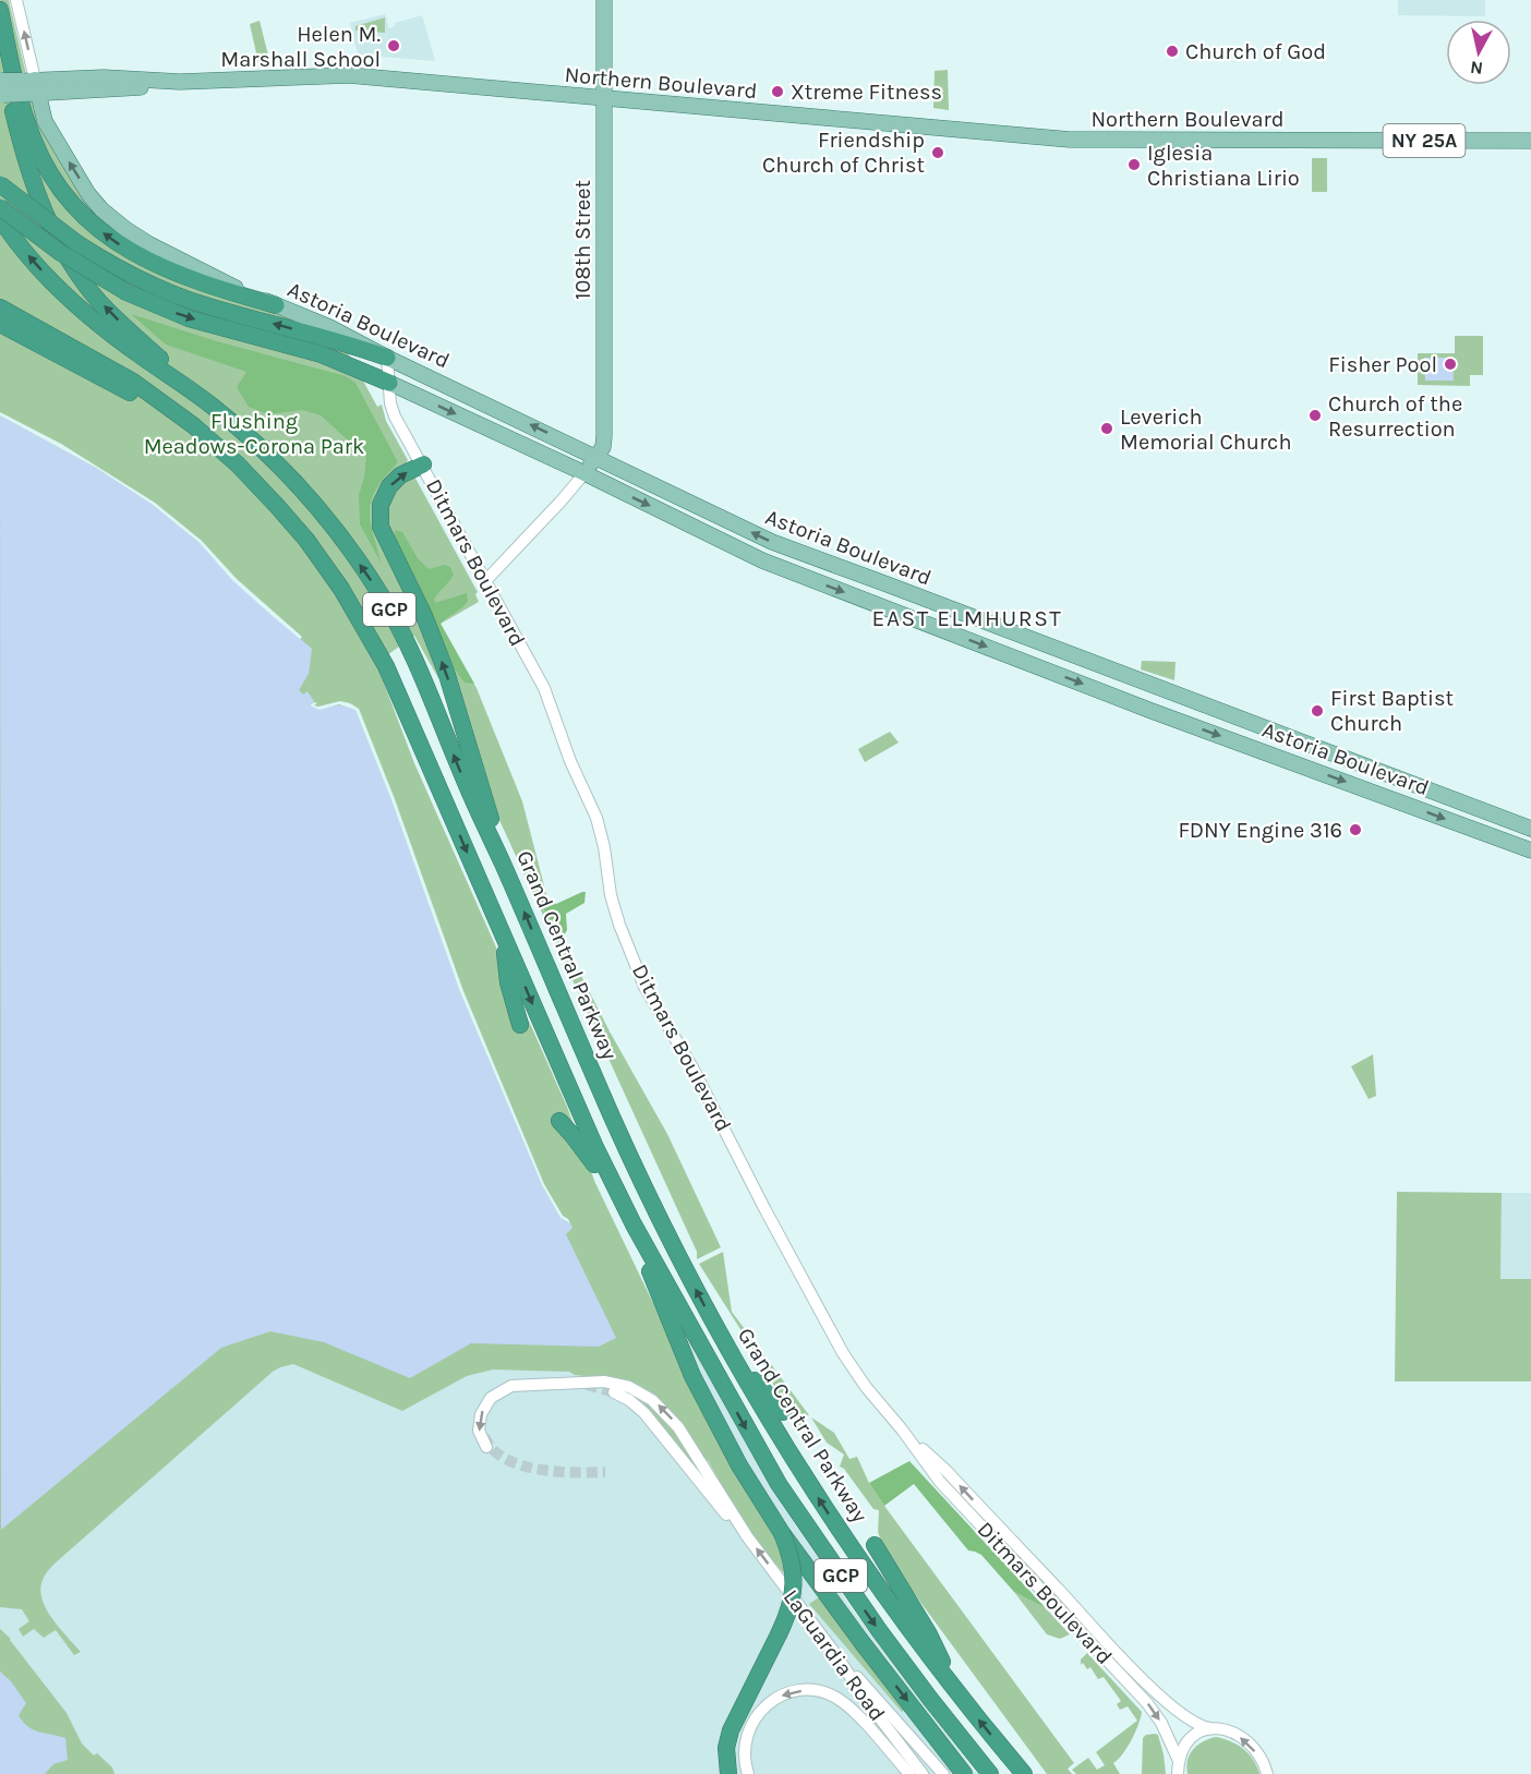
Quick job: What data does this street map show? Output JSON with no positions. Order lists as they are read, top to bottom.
{
  "streets": {
    "highway": ["GCP", "Grand Central Parkway"],
    "main road": [
      "Northern Boulevard",
      "NY 25A",
      "108th Street",
      "Astoria Boulevard"
    ],
    "street": ["Ditmars Boulevard", "LaGuardia Road"]
  },
  "crossings": [
    ["Northern Boulevard", "108th Street"],
    ["Northern Boulevard", "Astoria Boulevard"],
    ["108th Street", "Astoria Boulevard"],
    ["Astoria Boulevard", "Ditmars Boulevard"]
  ],
  "one_way": ["LaGuardia Road"],
  "districts": ["EAST ELMHURST"],
  "parks": ["Flushing Meadows-Corona Park"],
  "places": [
    "Helen M. Marshall School",
    "Church of God",
    "Xtreme Fitness",
    "Friendship Church of Christ",
    "Iglesia Christiana Lirio",
    "Fisher Pool",
    "Church of the Resurrection",
    "Leverich Memorial Church",
    "First Baptist Church",
    "FDNY Engine 316"
  ],
  "north": "bottom"
}
